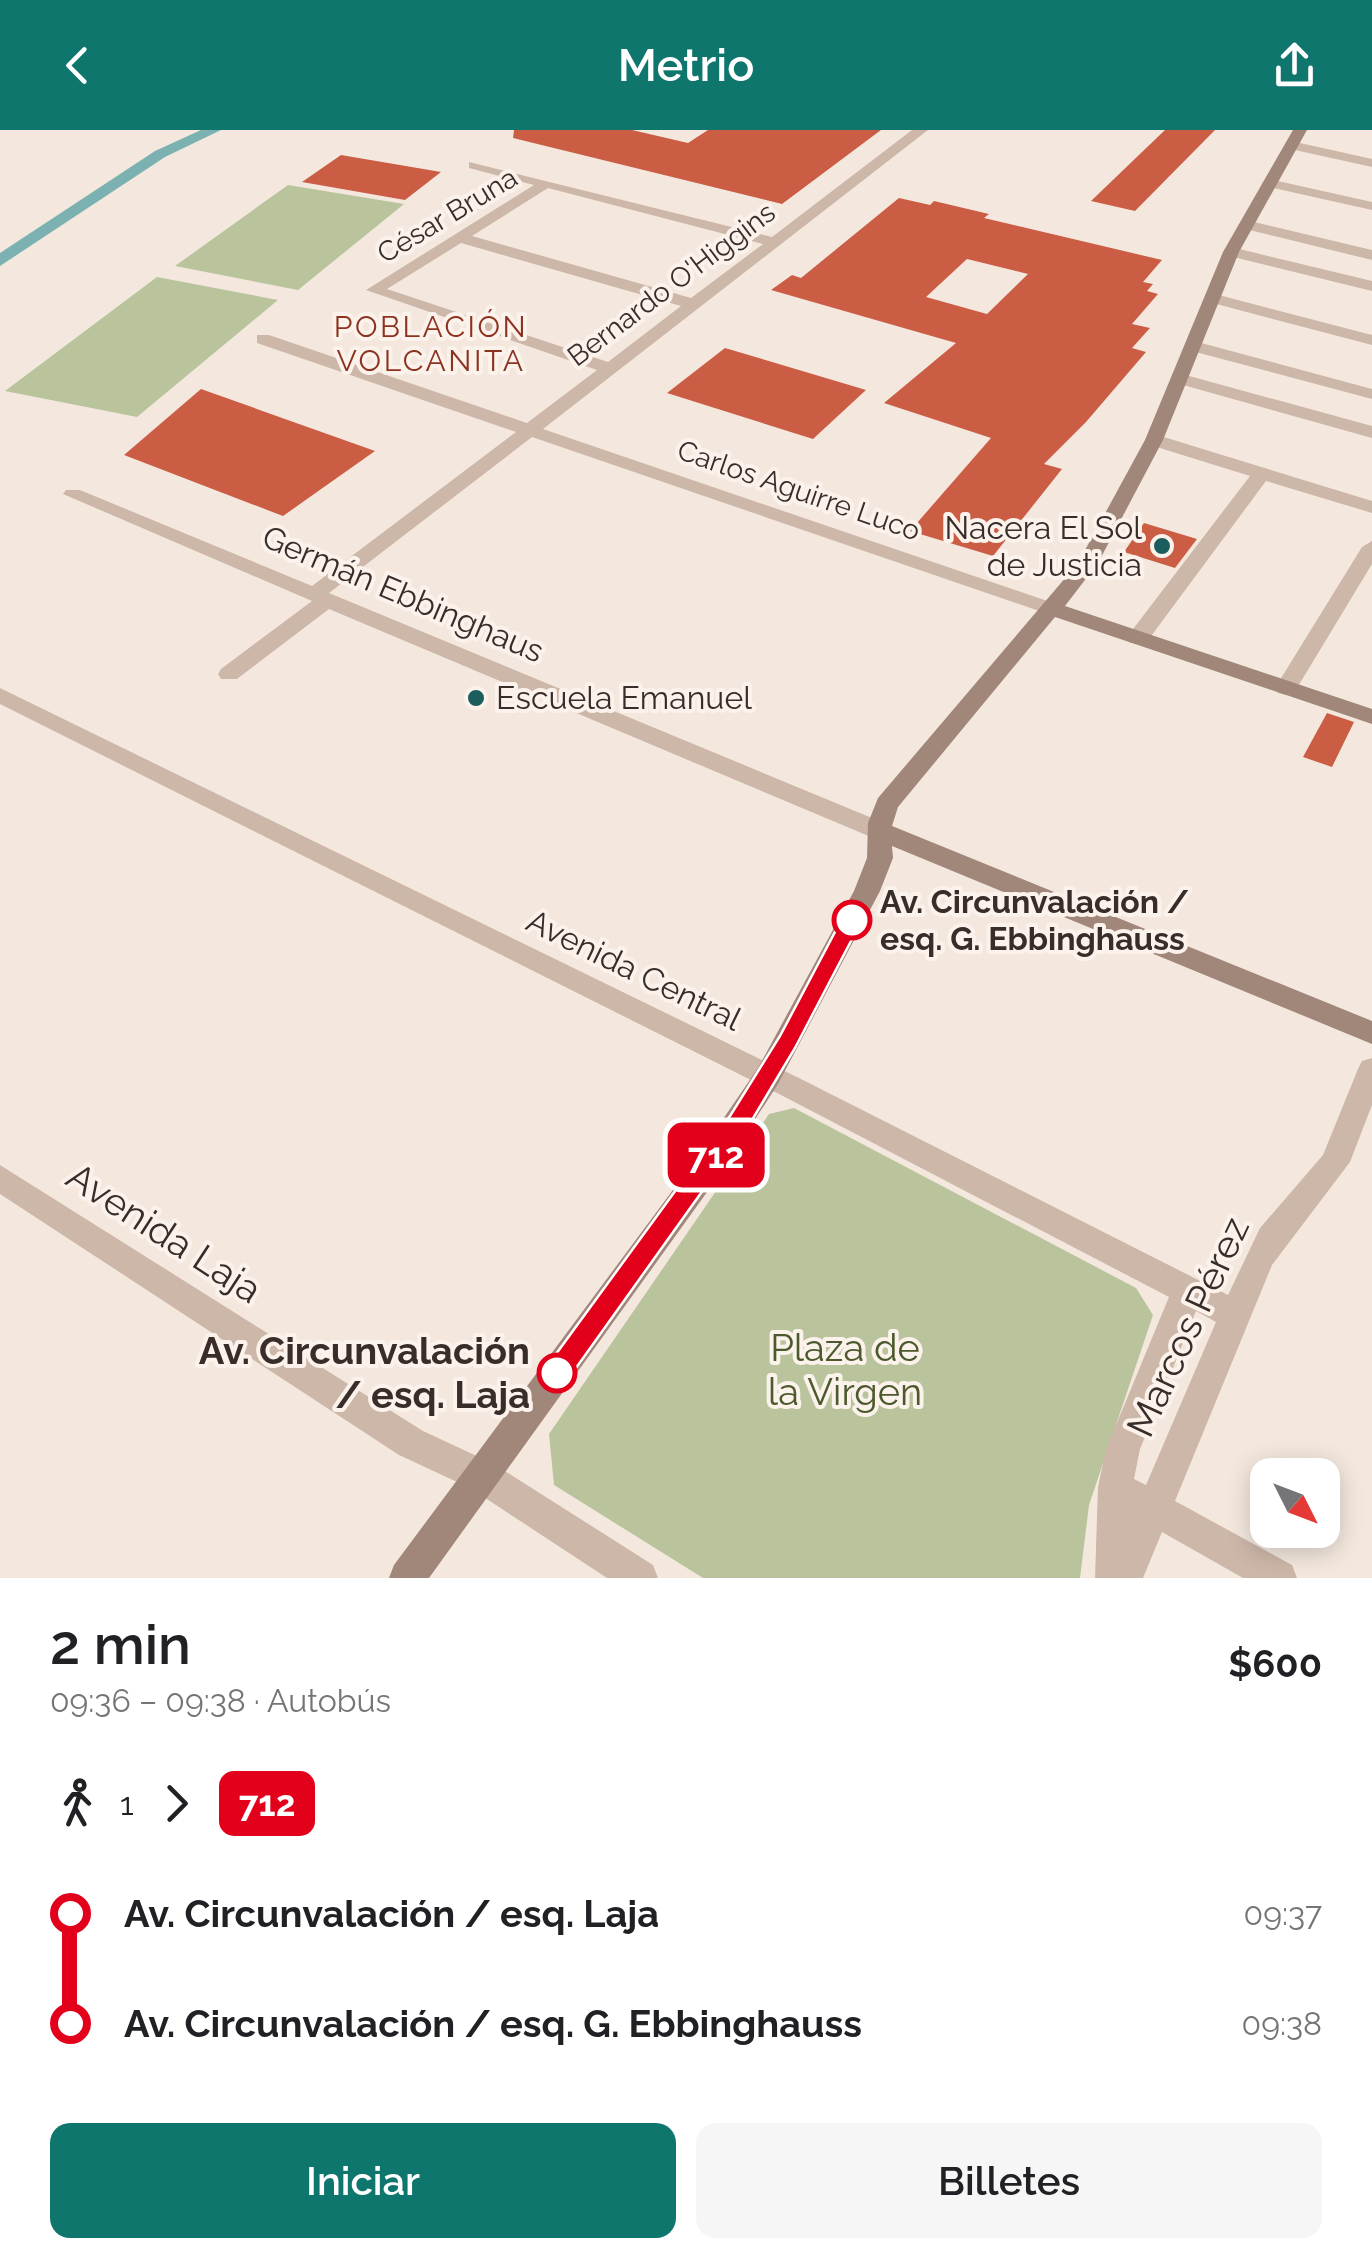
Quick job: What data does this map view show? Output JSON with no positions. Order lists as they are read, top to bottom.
{
  "streets": {
    "street": [
      "César Bruna",
      "Bernardo O'Higgins",
      "Carlos Aguirre Luco",
      "Germán Ebbinghaus",
      "Avenida Central",
      "Avenida Laja",
      "Marcos Pérez"
    ]
  },
  "crossings": [
    ["César Bruna", "Bernardo O'Higgins"],
    ["Bernardo O'Higgins", "Carlos Aguirre Luco"],
    ["Bernardo O'Higgins", "Germán Ebbinghaus"],
    ["Avenida Central", "Marcos Pérez"]
  ],
  "districts": ["POBLACIÓN VOLCANITA"],
  "parks": ["Plaza de la Virgen"],
  "places": [
    "Nacera El Sol de Justicia",
    "Escuela Emanuel",
    "Av. Circunvalación / esq. G. Ebbinghauss",
    "Av. Circunvalación / esq. Laja"
  ],
  "lines": ["bus line 712"],
  "north": "bottom right",
  "page": {
    "header": "Metrio",
    "on_map": "712",
    "heading": ["2 min", "09:36 – 09:38 · Autobús", "$600"],
    "legs": ["1", "712"],
    "list": [
      {
        "name": "Av. Circunvalación / esq. Laja",
        "value": "09:37"
      },
      {
        "name": "Av. Circunvalación / esq. G. Ebbinghauss",
        "value": "09:38"
      }
    ],
    "buttons": ["Iniciar", "Billetes"]
  }
}
